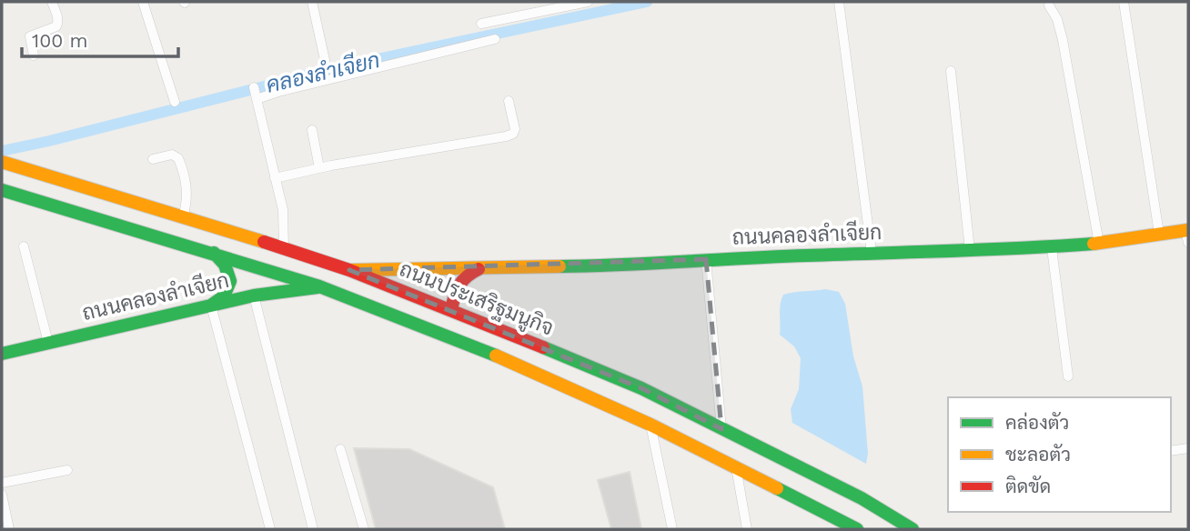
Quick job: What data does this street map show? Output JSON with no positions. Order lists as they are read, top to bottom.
{
  "streets": {
    "main road": ["ถนนคลองลำเจียก", "ถนนประเสริฐมนูกิจ"]
  },
  "crossings": [
    ["ถนนคลองลำเจียก", "ถนนประเสริฐมนูกิจ"]
  ],
  "water": ["คลองลำเจียก"],
  "legend": ["คล่องตัว", "ชะลอตัว", "ติดขัด"],
  "scale_bar": "100 m"
}
